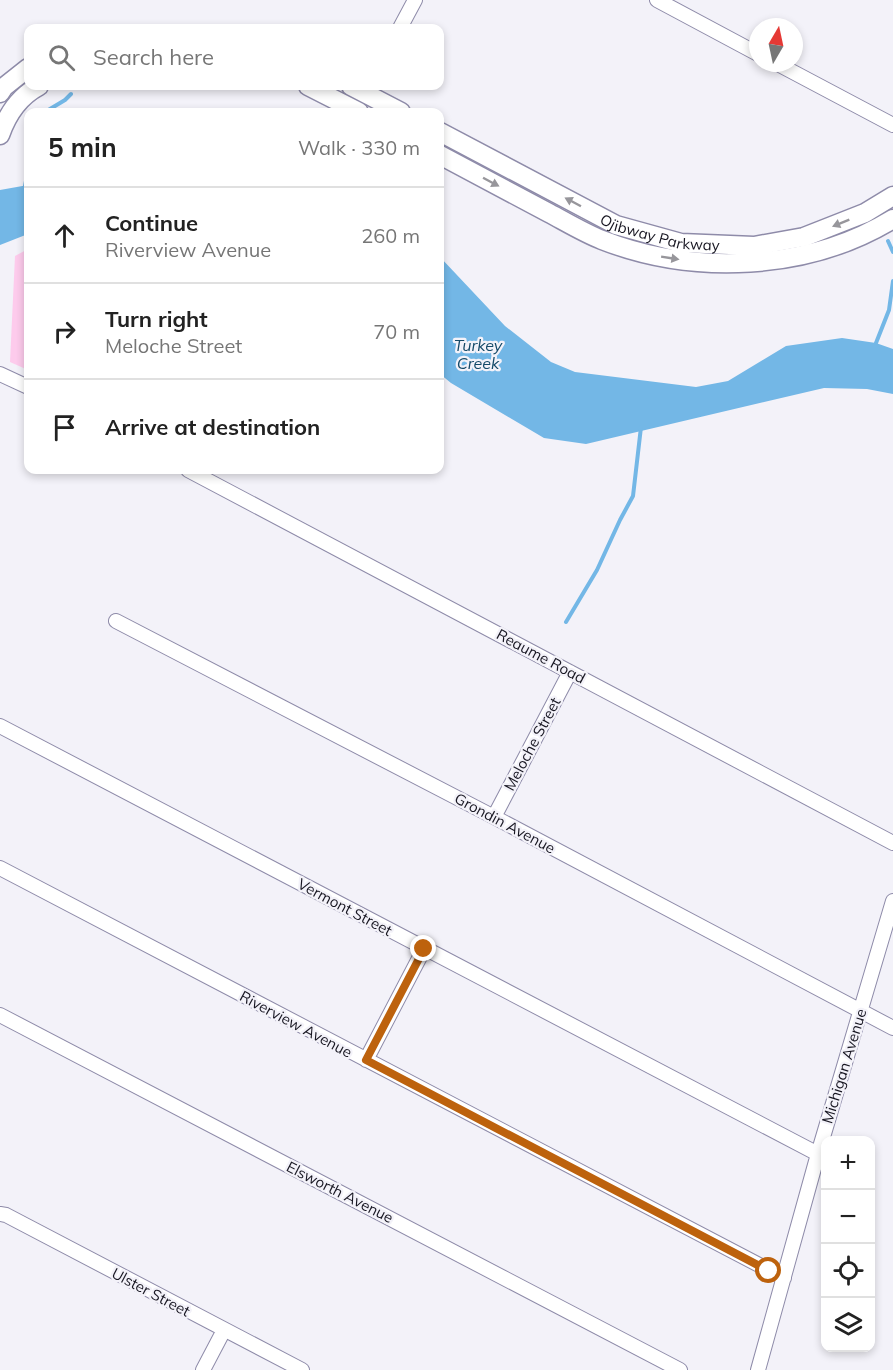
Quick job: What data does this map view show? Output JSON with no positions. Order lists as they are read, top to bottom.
{
  "streets": {
    "main road": ["Ojibway Parkway"],
    "street": [
      "Reaume Road",
      "Meloche Street",
      "Grondin Avenue",
      "Vermont Street",
      "Riverview Avenue",
      "Michigan Avenue",
      "Elsworth Avenue",
      "Ulster Street"
    ]
  },
  "crossings": [
    ["Reaume Road", "Meloche Street"],
    ["Meloche Street", "Grondin Avenue"],
    ["Grondin Avenue", "Michigan Avenue"],
    ["Vermont Street", "Michigan Avenue"],
    ["Riverview Avenue", "Michigan Avenue"]
  ],
  "water": ["Turkey Creek"],
  "north": "top",
  "page": {
    "search": "Search here",
    "heading": ["5 min", "Walk · 330 m"],
    "list": [
      ["Continue", "Riverview Avenue", "260 m"],
      ["Turn right", "Meloche Street", "70 m"],
      "Arrive at destination"
    ],
    "map_buttons": ["+", "−"]
  }
}
